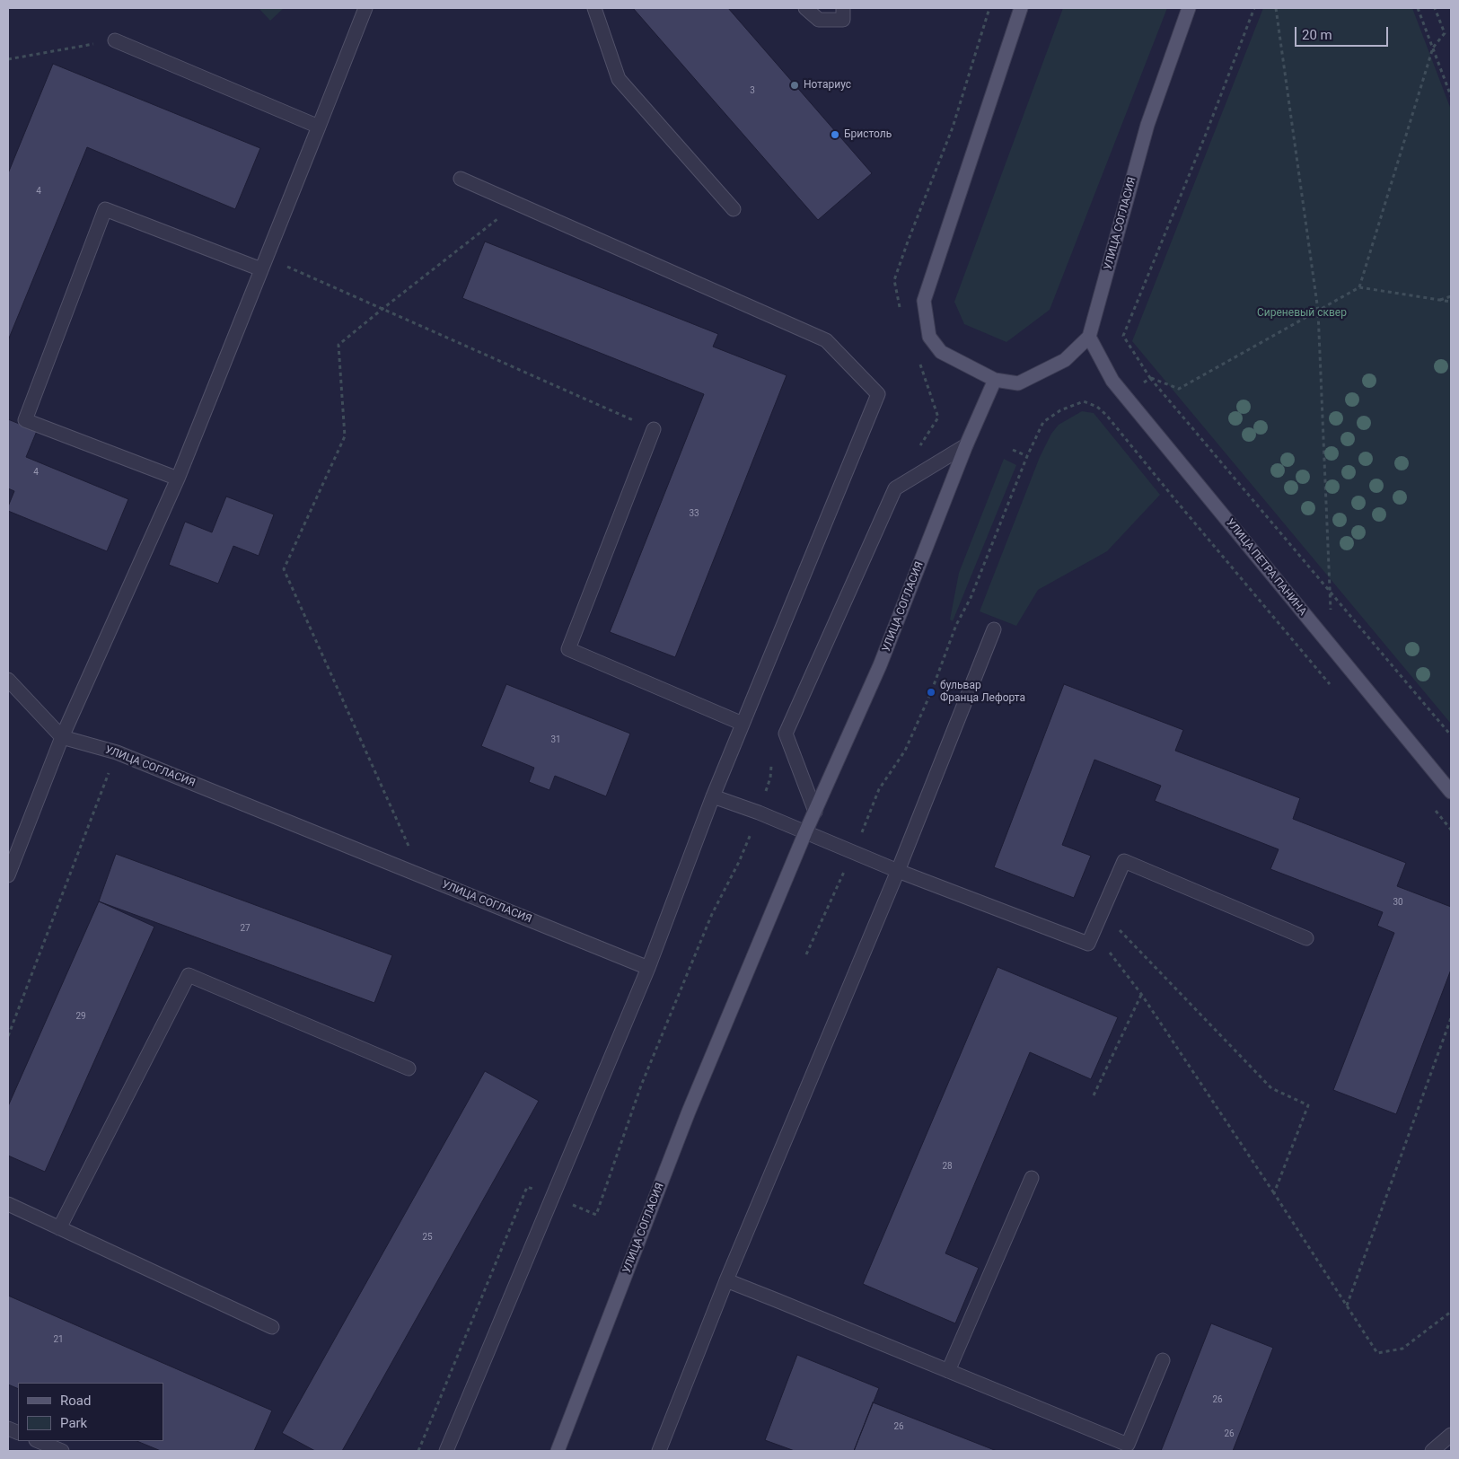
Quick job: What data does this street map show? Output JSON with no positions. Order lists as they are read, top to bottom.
{
  "streets": {
    "main road": ["УЛИЦА СОГЛАСИЯ", "УЛИЦА ПЕТРА ПАНИНА"]
  },
  "crossings": [
    ["УЛИЦА СОГЛАСИЯ", "УЛИЦА ПЕТРА ПАНИНА"]
  ],
  "parks": ["Сиреневый сквер"],
  "places": ["Нотариус", "Бристоль", "бульвар Франца Лефорта"],
  "house_numbers": [
    "3",
    "4",
    "4",
    "33",
    "31",
    "30",
    "27",
    "29",
    "28",
    "25",
    "21",
    "26",
    "26",
    "26"
  ],
  "legend": ["Road", "Park"],
  "scale_bar": "20 m"
}
